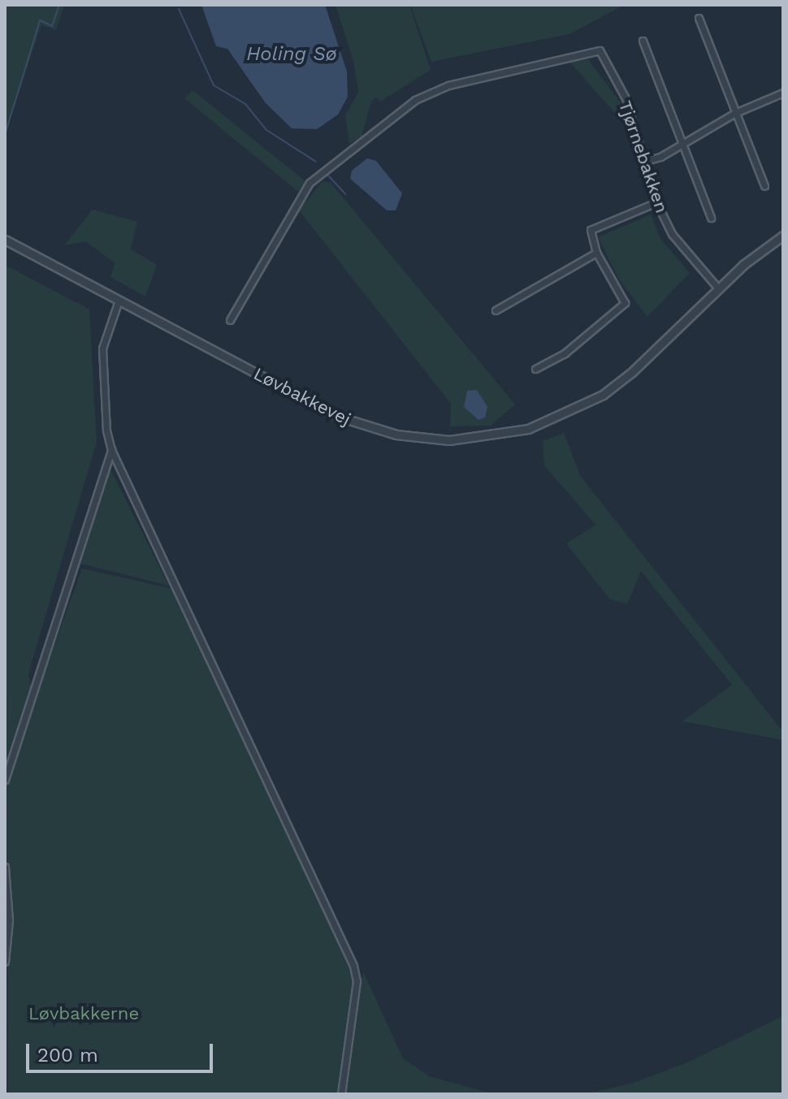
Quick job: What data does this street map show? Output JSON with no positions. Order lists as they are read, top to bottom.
{
  "streets": {
    "street": ["Tjørnebakken", "Løvbakkevej"]
  },
  "crossings": [
    ["Tjørnebakken", "Løvbakkevej"]
  ],
  "water": ["Holing Sø"],
  "parks": ["Løvbakkerne"],
  "scale_bar": "200 m"
}
